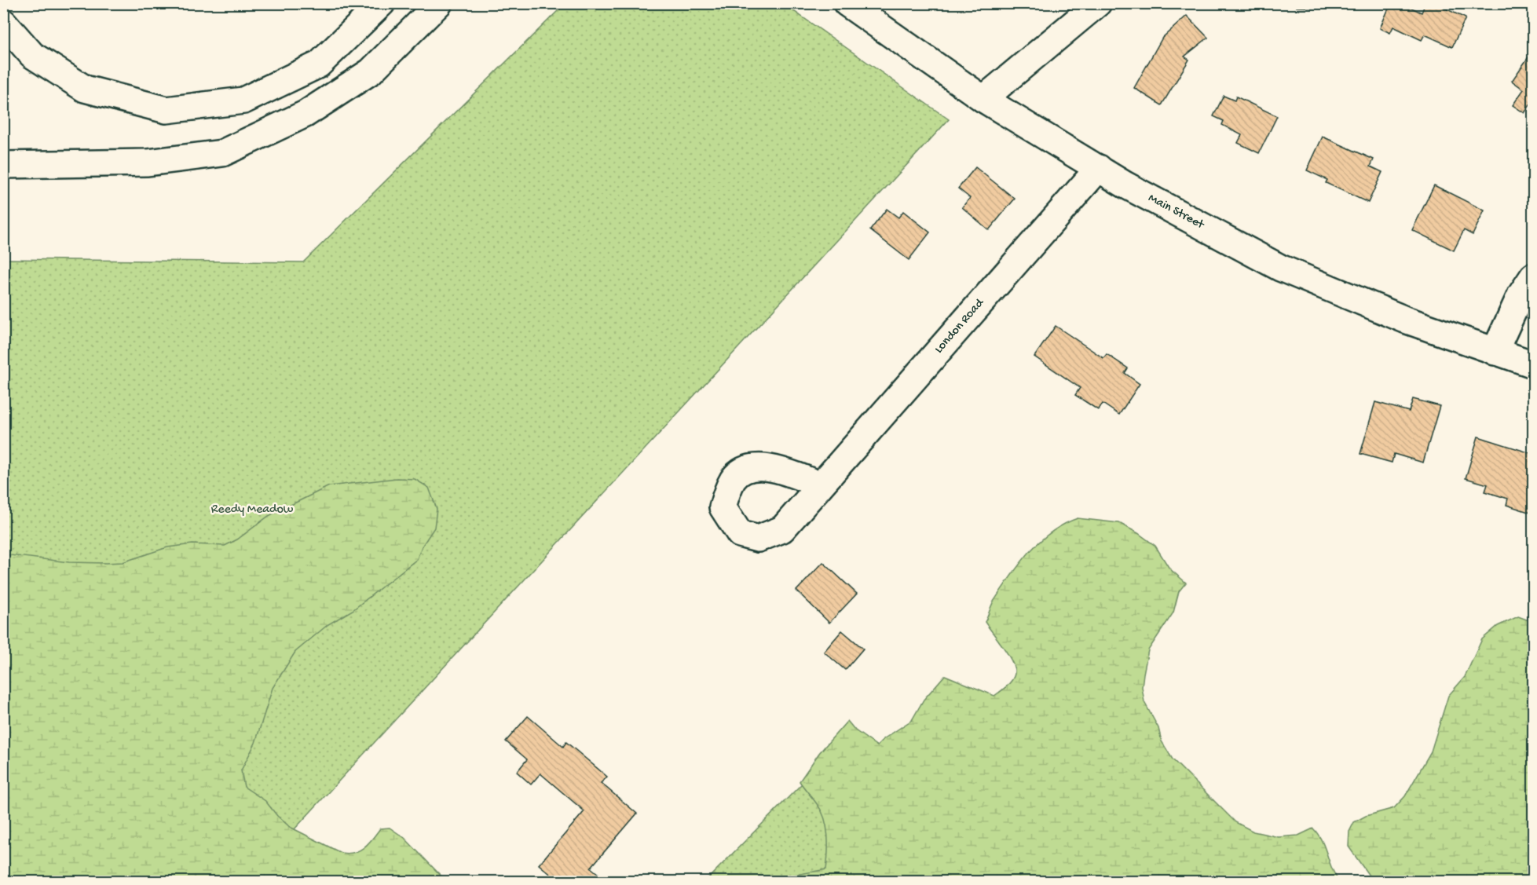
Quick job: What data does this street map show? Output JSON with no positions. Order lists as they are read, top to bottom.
{
  "streets": {
    "main road": ["Main Street", "London Road"]
  },
  "crossings": [
    ["Main Street", "London Road"]
  ],
  "parks": ["Reedy Meadow"]
}
